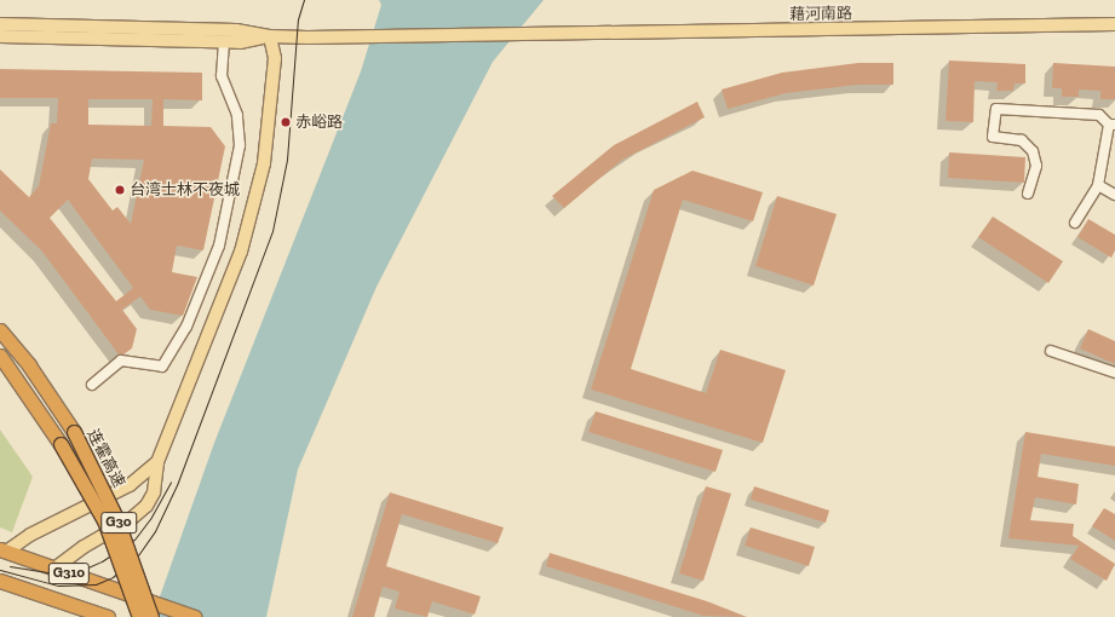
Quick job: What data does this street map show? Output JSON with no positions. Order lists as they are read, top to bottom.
{
  "streets": {
    "highway": ["连霍高速", "G30", "G310"],
    "main road": ["藉河南路"]
  },
  "places": ["赤峪路", "台湾士林不夜城"]
}
